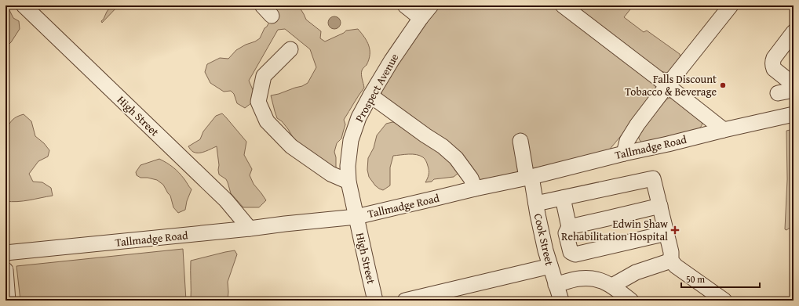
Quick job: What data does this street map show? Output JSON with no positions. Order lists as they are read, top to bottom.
{
  "streets": {
    "street": [
      "Prospect Avenue",
      "High Street",
      "Tallmadge Road",
      "Cook Street"
    ]
  },
  "crossings": [
    ["Prospect Avenue", "High Street"],
    ["Prospect Avenue", "Tallmadge Road"],
    ["High Street", "Tallmadge Road"],
    ["Tallmadge Road", "Cook Street"]
  ],
  "places": {
    "other": ["Falls Discount Tobacco & Beverage"],
    "health": ["Edwin Shaw Rehabilitation Hospital"]
  },
  "scale_bar": "50 m"
}
